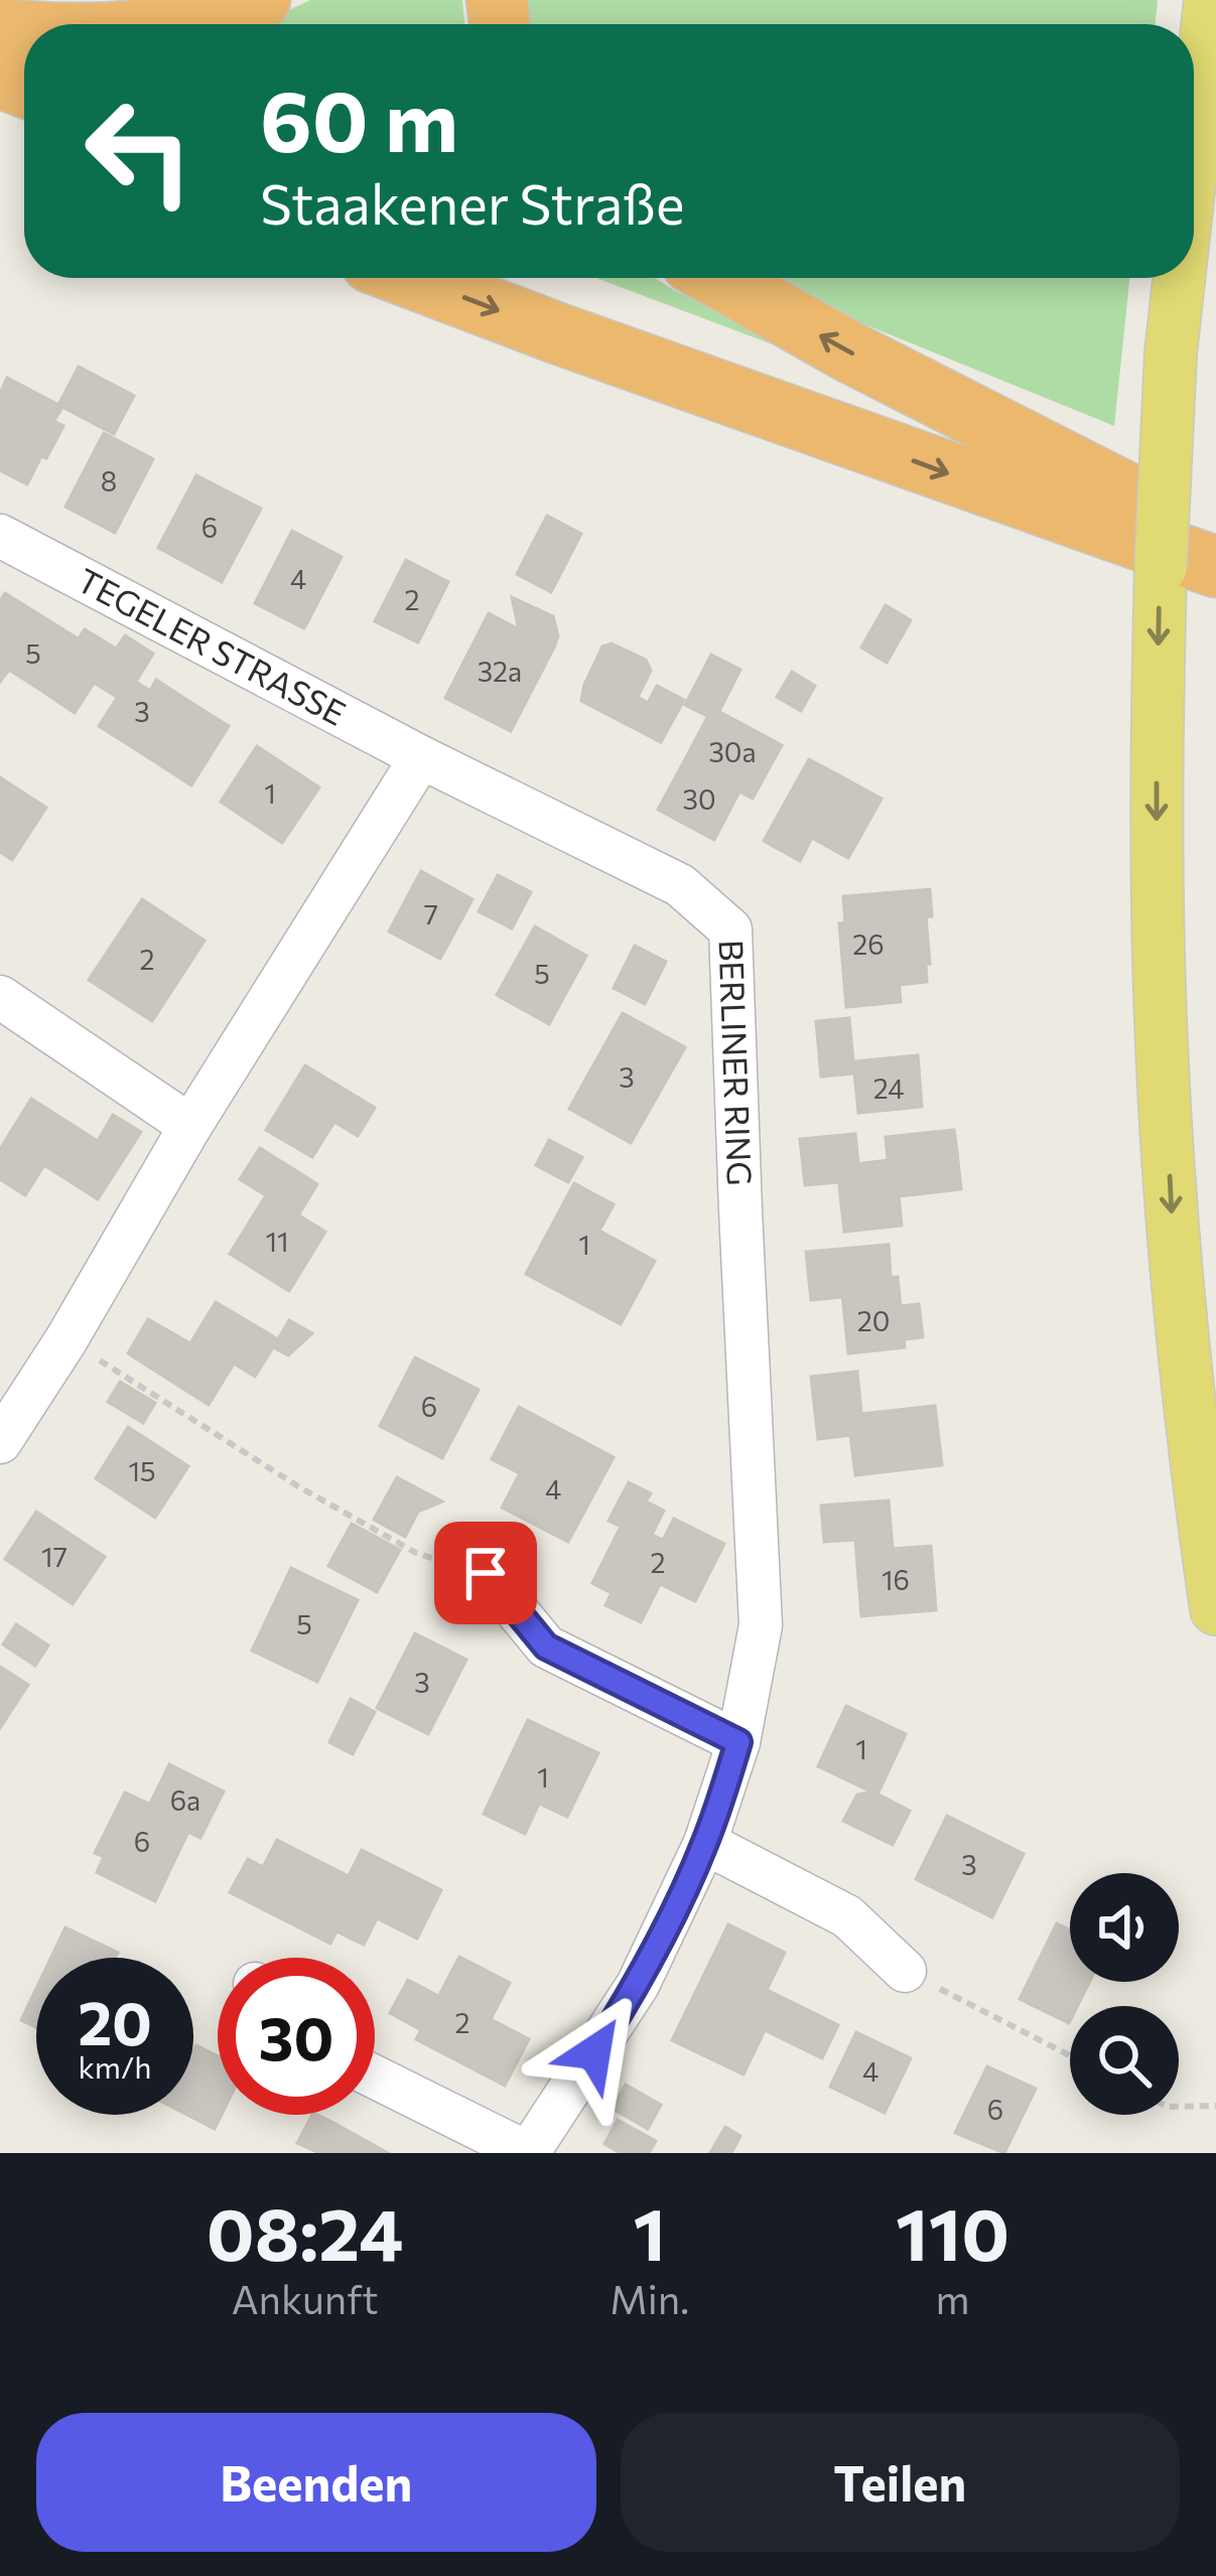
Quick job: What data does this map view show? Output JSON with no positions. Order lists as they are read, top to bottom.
{
  "streets": {
    "street": ["TEGELER STRASSE", "BERLINER RING"]
  },
  "crossings": [
    ["TEGELER STRASSE", "BERLINER RING"]
  ],
  "house_numbers": [
    "8",
    "6",
    "4",
    "2",
    "5",
    "32a",
    "3",
    "30a",
    "1",
    "30",
    "7",
    "26",
    "2",
    "5",
    "3",
    "24",
    "11",
    "1",
    "20",
    "6",
    "15",
    "4",
    "17",
    "2",
    "16",
    "5",
    "3",
    "1",
    "1",
    "6a",
    "6",
    "3",
    "2",
    "4",
    "6"
  ],
  "page": {
    "turn": ["60 m", "Staakener Straße"],
    "speed": "20 km/h",
    "limit": "30",
    "eta": [
      "08:24",
      "Ankunft",
      "1",
      "Min.",
      "110",
      "m"
    ],
    "buttons": ["Beenden", "Teilen"]
  }
}
